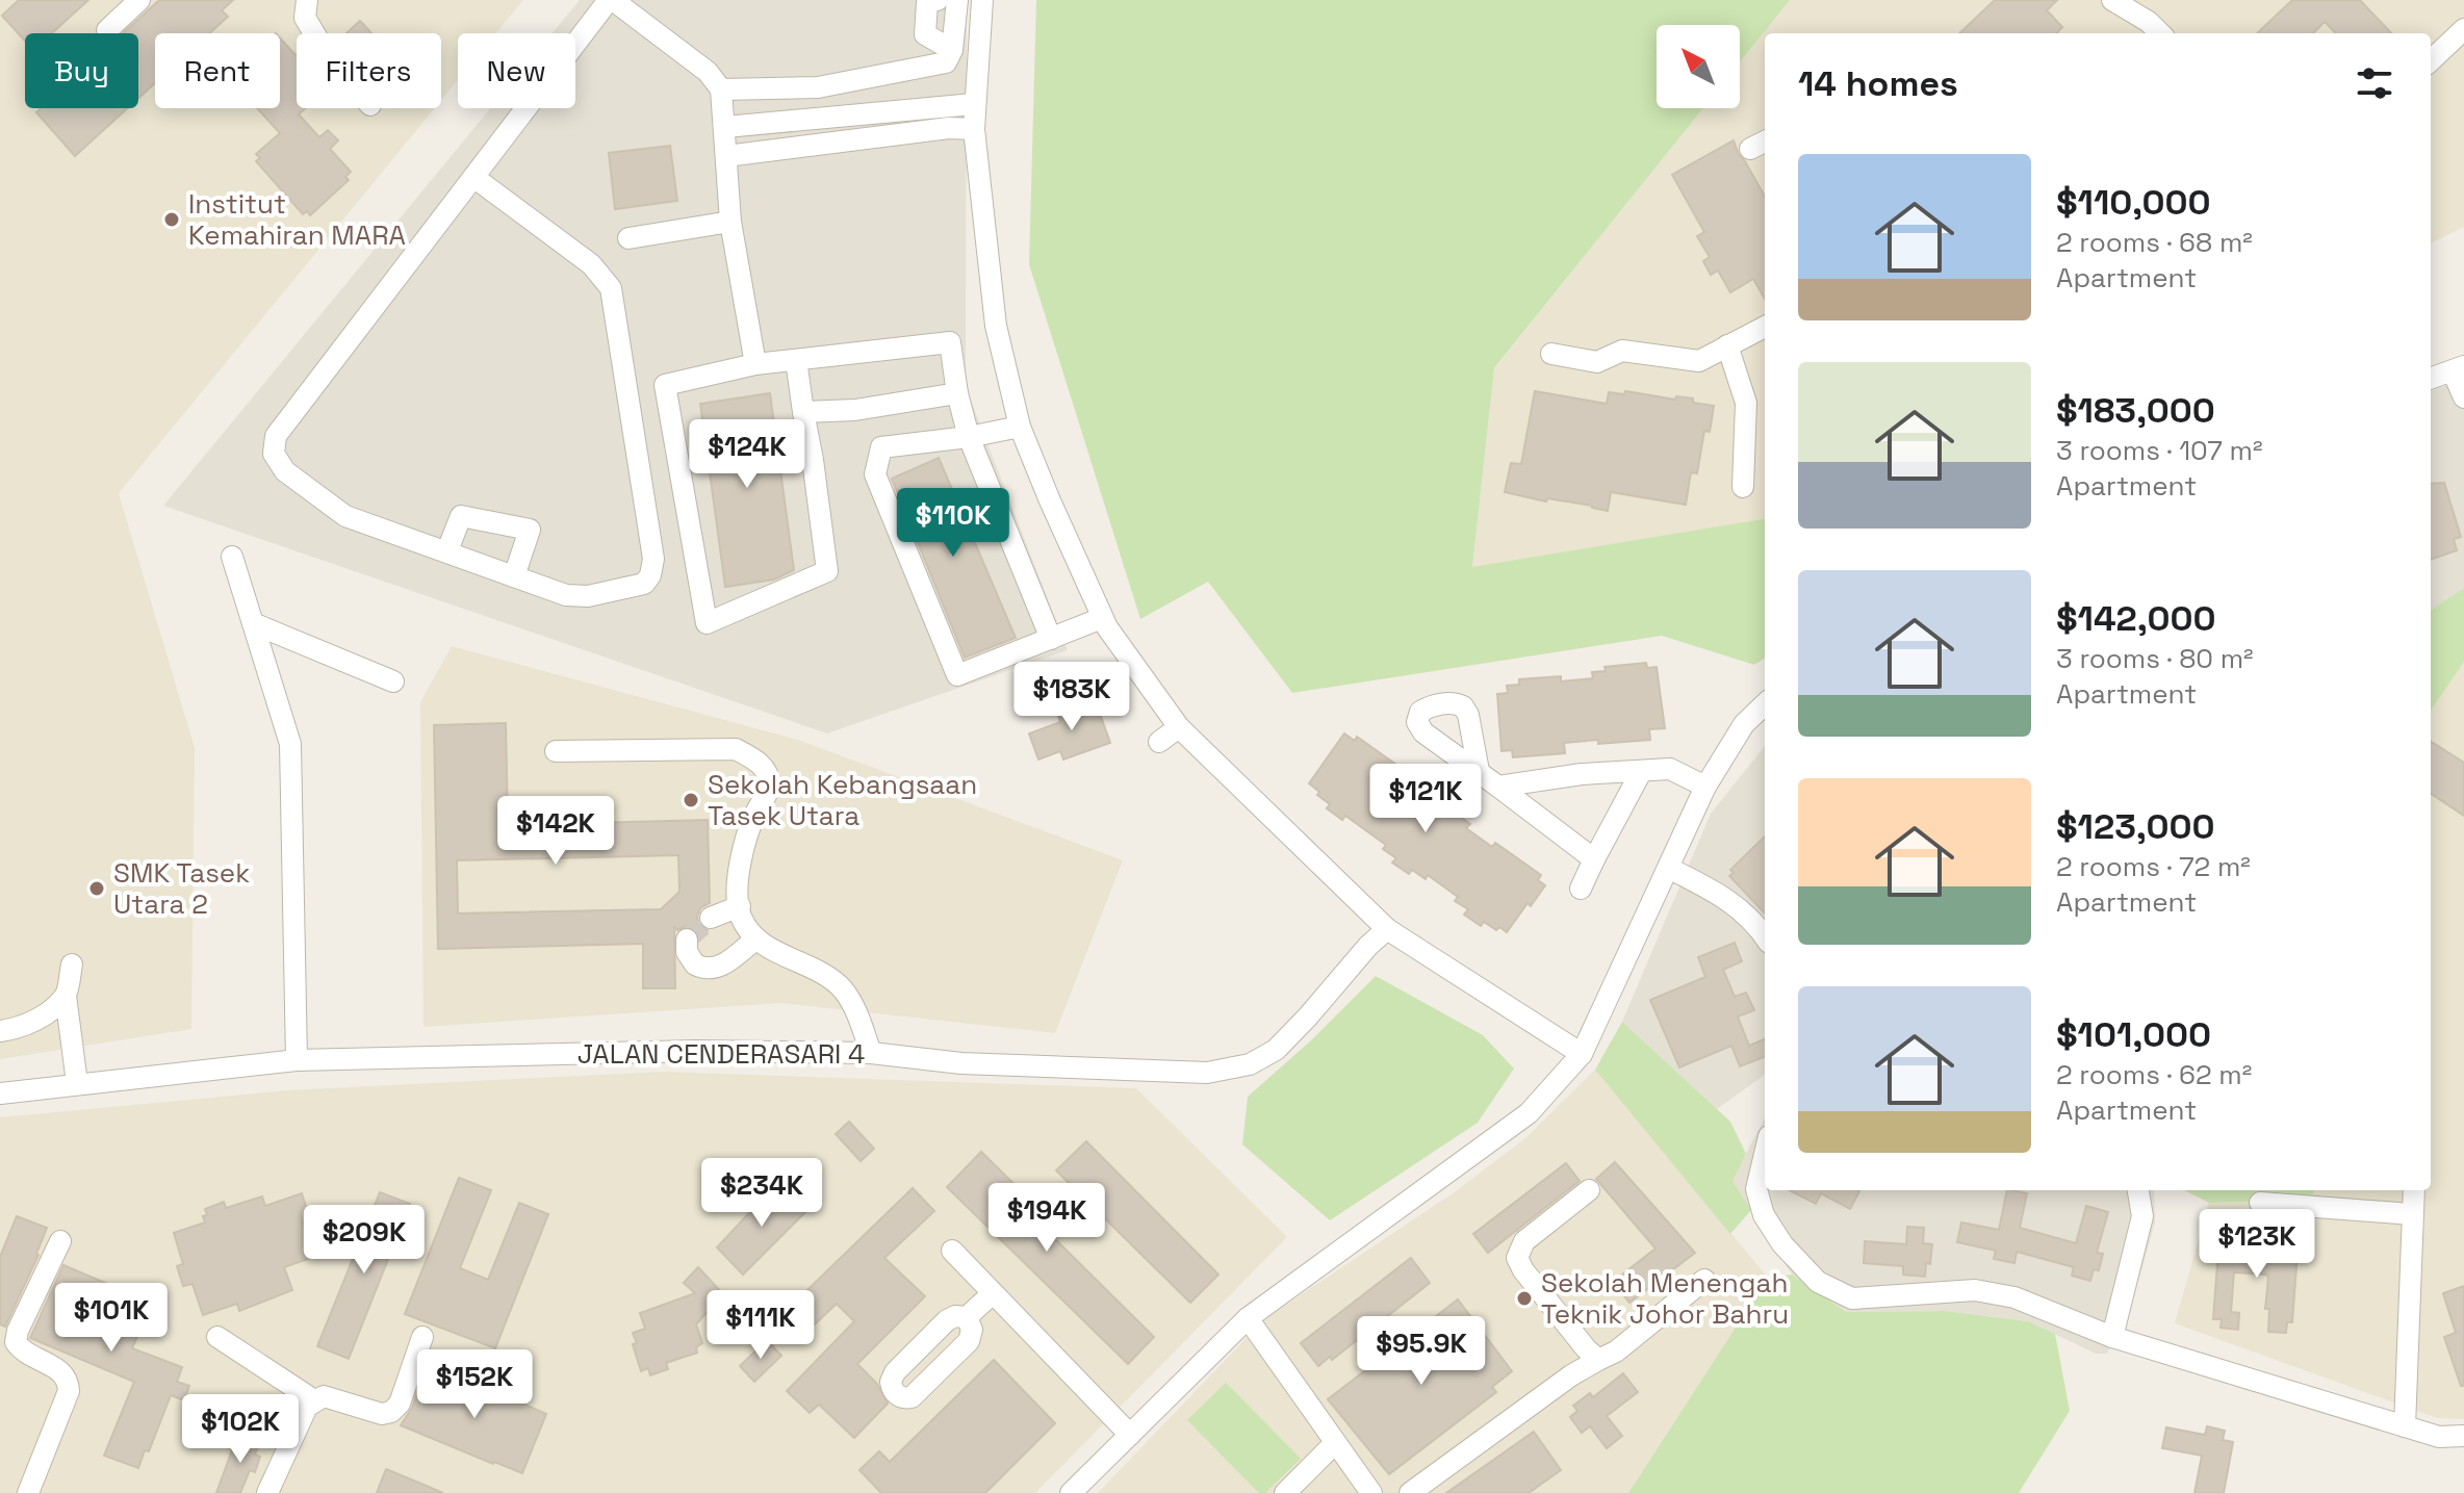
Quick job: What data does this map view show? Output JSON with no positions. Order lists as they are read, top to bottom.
{
  "streets": {
    "street": ["JALAN CENDERASARI 4"]
  },
  "places": [
    "Institut Kemahiran MARA",
    "Sekolah Kebangsaan Tasek Utara",
    "SMK Tasek Utara 2",
    "Sekolah Menengah Teknik Johor Bahru"
  ],
  "north": "top left",
  "page": {
    "chip": [
      "Buy",
      "Rent",
      "Filters",
      "New"
    ],
    "heading": "14 homes",
    "list": [
      {
        "name": "$110,000",
        "note": "2 rooms · 68 m² · Apartment"
      },
      {
        "name": "$183,000",
        "note": "3 rooms · 107 m² · Apartment"
      },
      {
        "name": "$142,000",
        "note": "3 rooms · 80 m² · Apartment"
      },
      {
        "name": "$123,000",
        "note": "2 rooms · 72 m² · Apartment"
      },
      {
        "name": "$101,000",
        "note": "2 rooms · 62 m² · Apartment"
      }
    ],
    "price": [
      "$124K",
      "$110K",
      "$183K",
      "$121K",
      "$142K",
      "$234K",
      "$194K",
      "$209K",
      "$123K",
      "$101K",
      "$111K",
      "$95.9K",
      "$152K",
      "$102K"
    ]
  }
}
